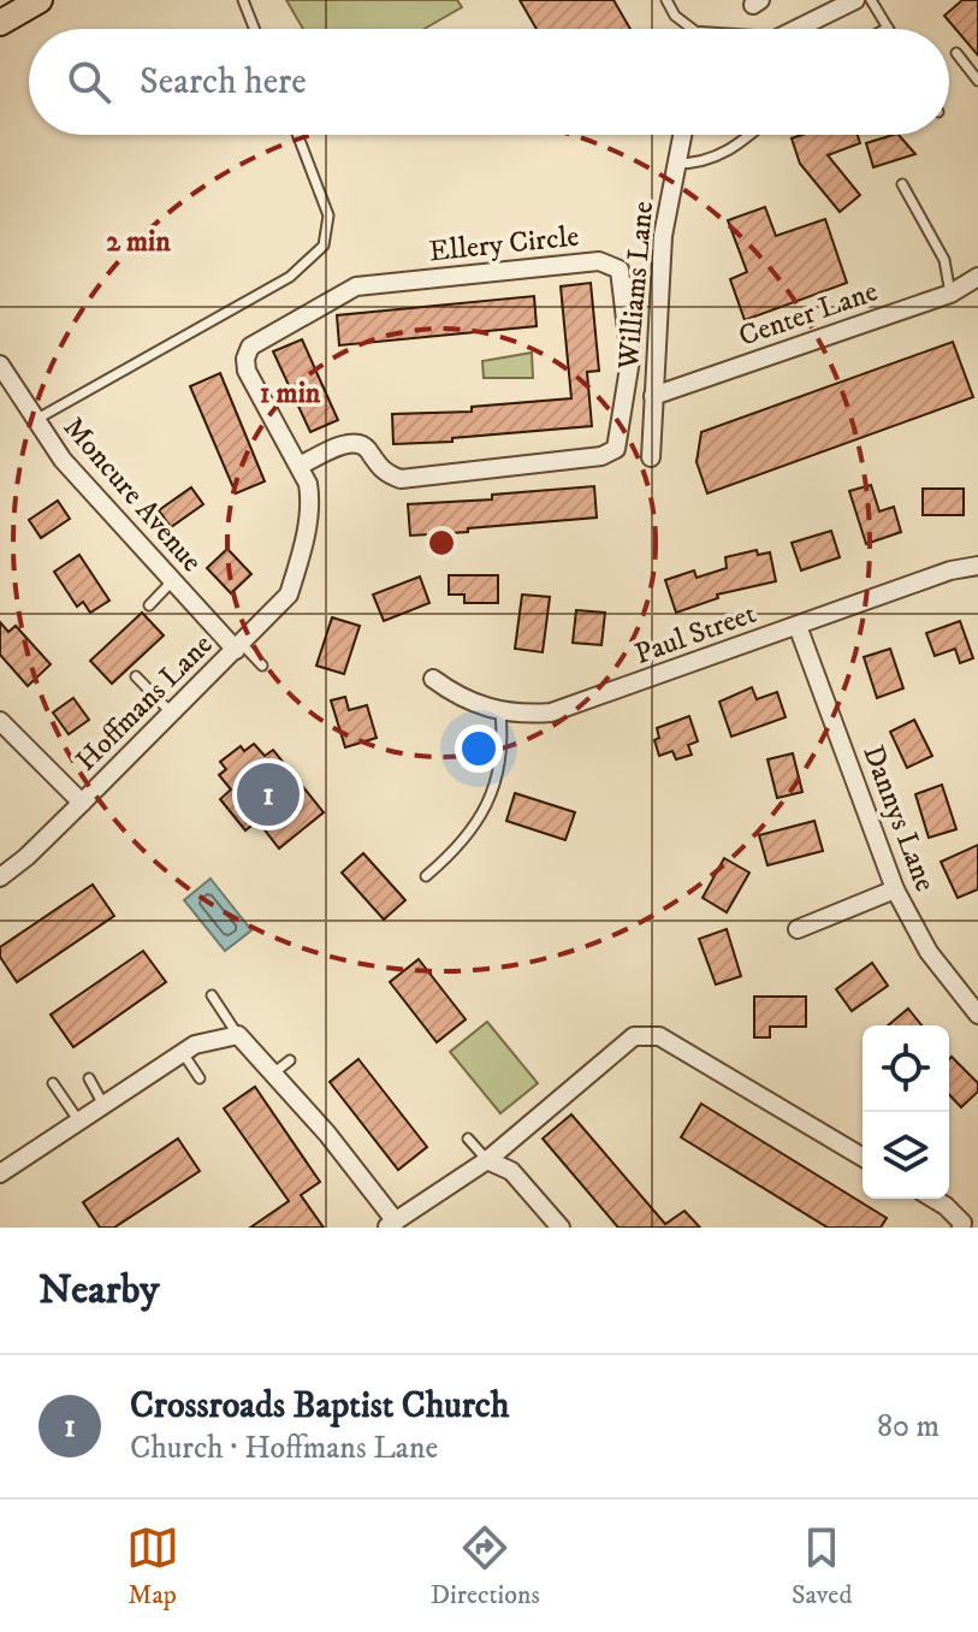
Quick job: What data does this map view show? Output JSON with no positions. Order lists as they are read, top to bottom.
{
  "streets": {
    "street": [
      "Ellery Circle",
      "Williams Lane",
      "Center Lane",
      "Moncure Avenue",
      "Paul Street",
      "Hoffmans Lane",
      "Dannys Lane"
    ]
  },
  "crossings": [
    ["Ellery Circle", "Hoffmans Lane"],
    ["Williams Lane", "Center Lane"],
    ["Moncure Avenue", "Hoffmans Lane"],
    ["Paul Street", "Dannys Lane"]
  ],
  "page": {
    "search": "Search here",
    "pins": "1",
    "heading": "Nearby",
    "list": [
      {
        "mark": "1",
        "name": "Crossroads Baptist Church",
        "note": "Church · Hoffmans Lane",
        "value": "80 m"
      }
    ],
    "nav": ["Map", "Directions", "Saved"]
  },
  "rings": ["2 min", "1 min"]
}
